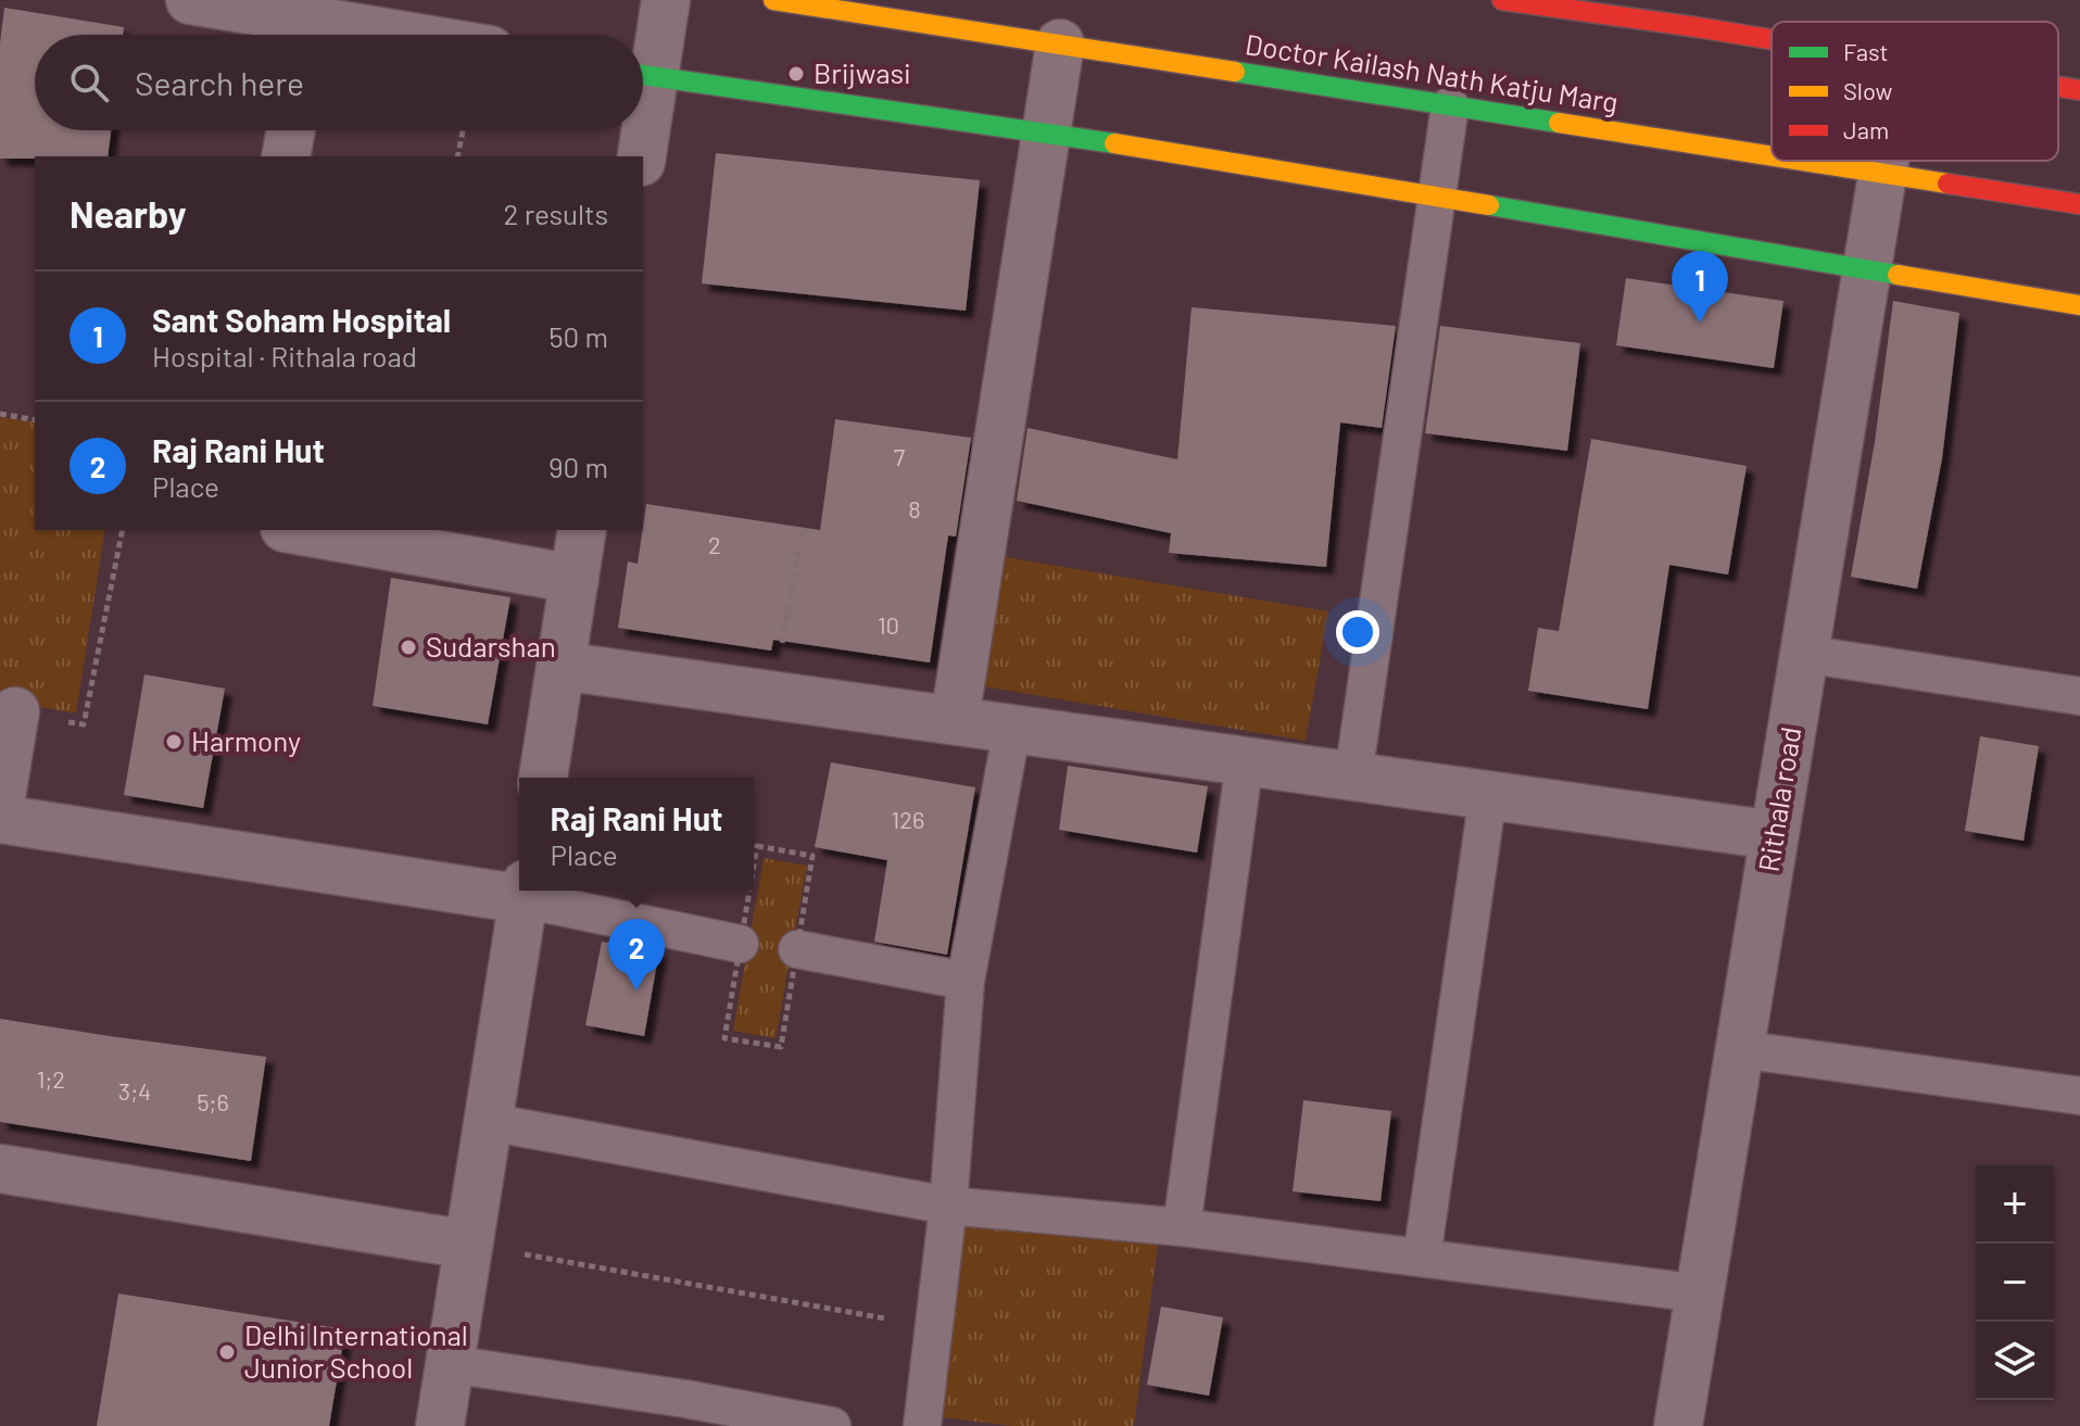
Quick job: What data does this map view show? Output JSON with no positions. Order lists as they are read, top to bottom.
{
  "streets": {
    "main road": ["Doctor Kailash Nath Katju Marg"],
    "street": ["Rithala road"]
  },
  "crossings": [
    ["Doctor Kailash Nath Katju Marg", "Rithala road"]
  ],
  "places": [
    "Brijwasi",
    "Sudarshan",
    "Harmony",
    "Delhi International Junior School"
  ],
  "house_numbers": [
    "7",
    "8",
    "2",
    "10",
    "126",
    "1;2",
    "3;4",
    "5;6"
  ],
  "legend": ["Fast", "Slow", "Jam"],
  "page": {
    "search": "Search here",
    "heading": ["Nearby", "2 results"],
    "pins": ["1", "2"],
    "list": [
      {
        "mark": "1",
        "name": "Sant Soham Hospital",
        "note": "Hospital · Rithala road",
        "value": "50 m"
      },
      {
        "mark": "2",
        "name": "Raj Rani Hut",
        "note": "Place",
        "value": "90 m"
      }
    ],
    "popup": ["Raj Rani Hut", "Place"],
    "map_buttons": ["+", "−"]
  }
}
